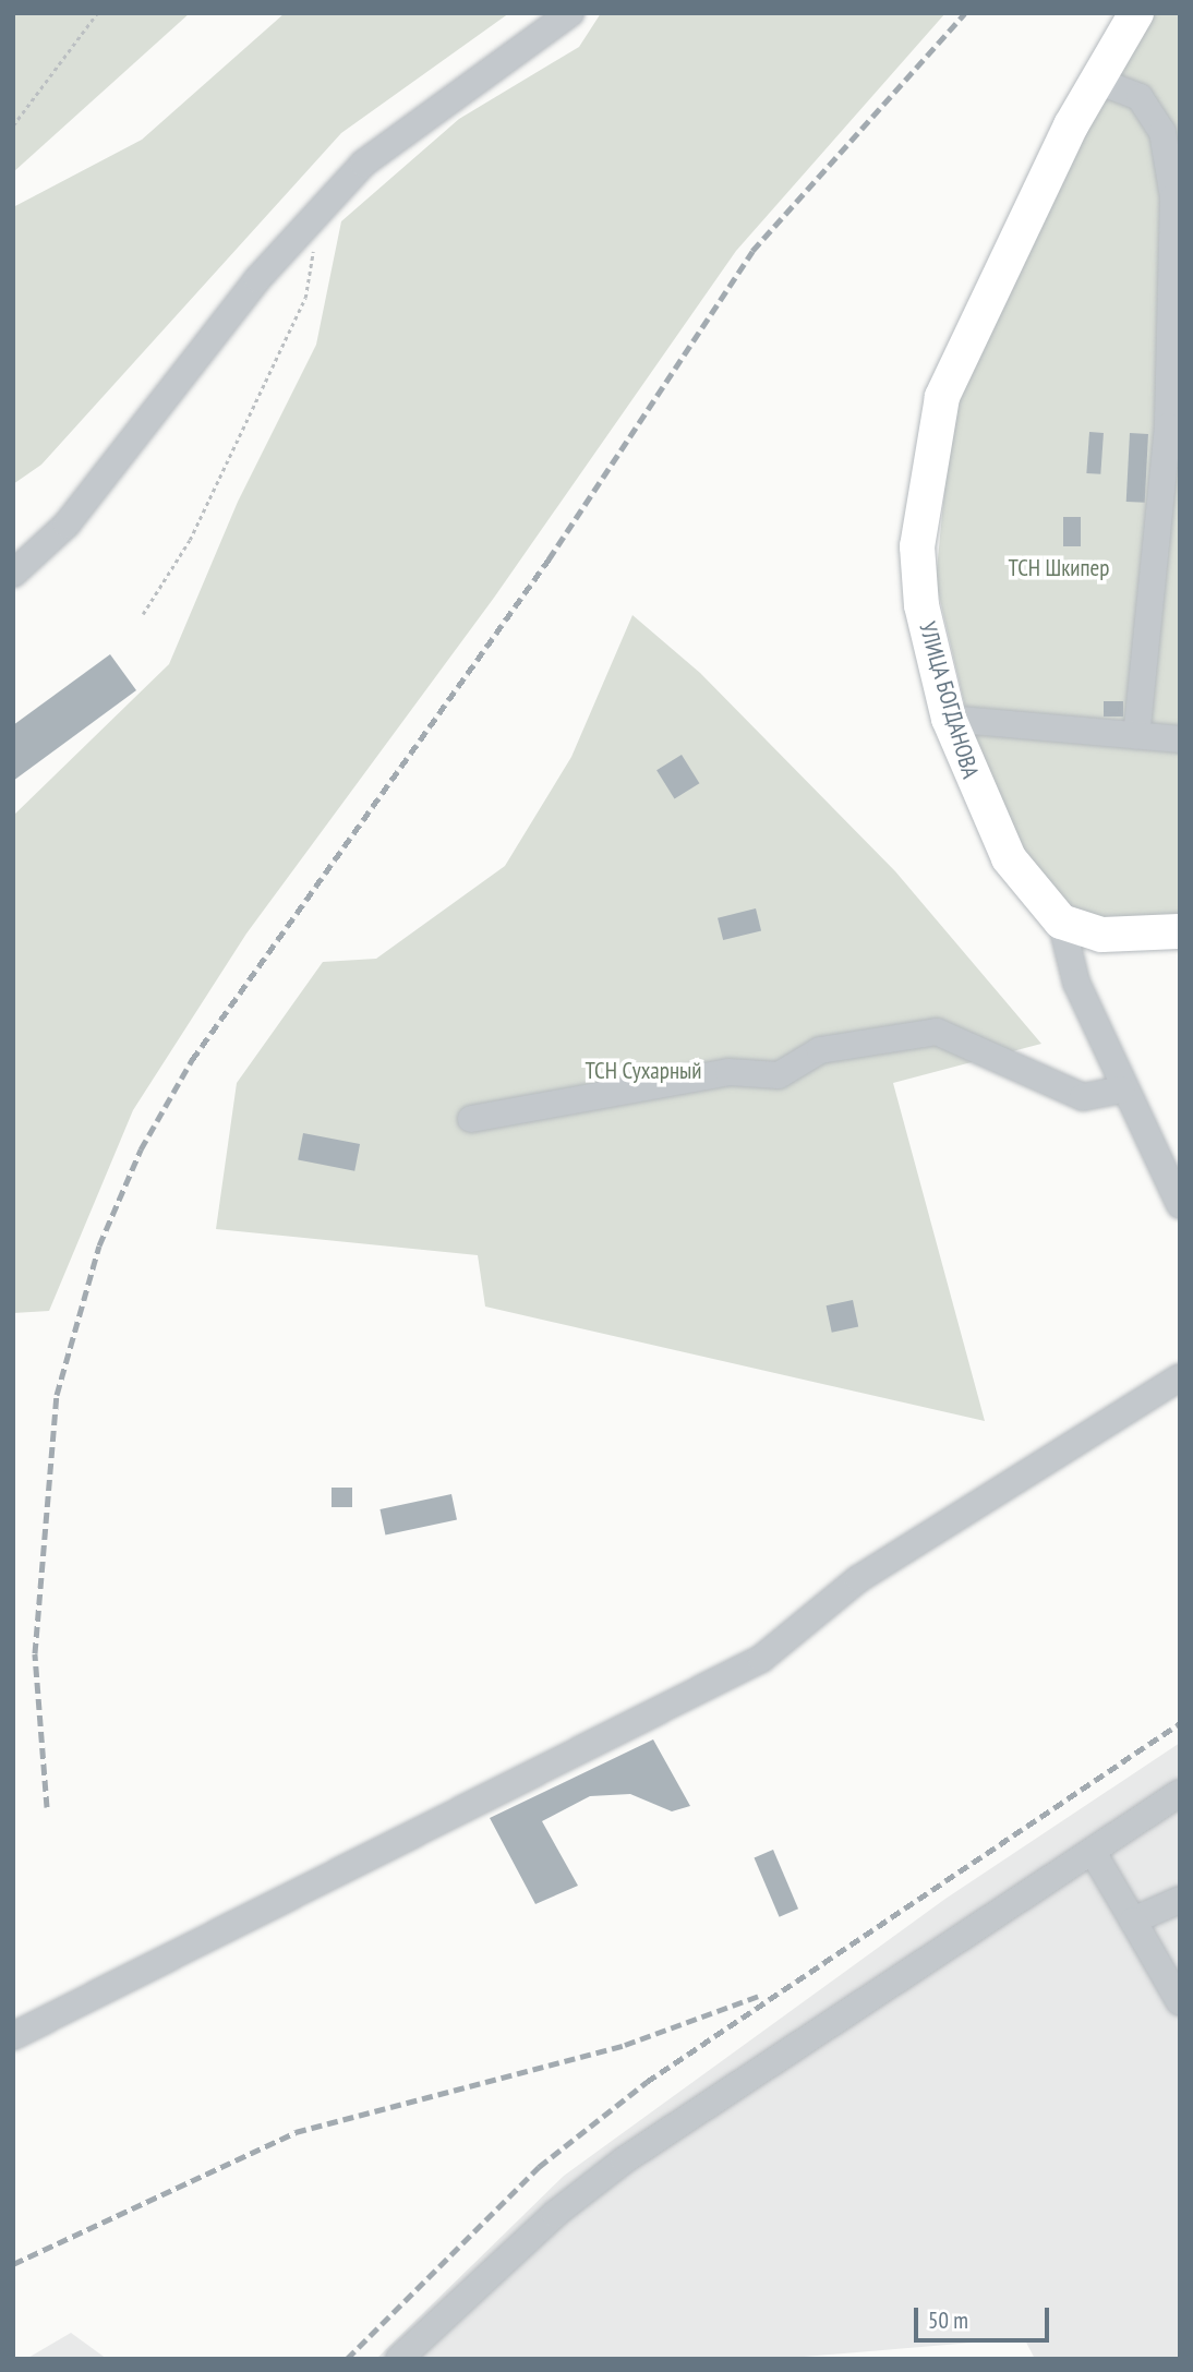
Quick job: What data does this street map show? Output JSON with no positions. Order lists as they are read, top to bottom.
{
  "streets": {
    "main road": ["УЛИЦА БОГДАНОВА"]
  },
  "parks": ["ТСН Шкипер", "ТСН Сухарный"],
  "scale_bar": "50 m"
}
